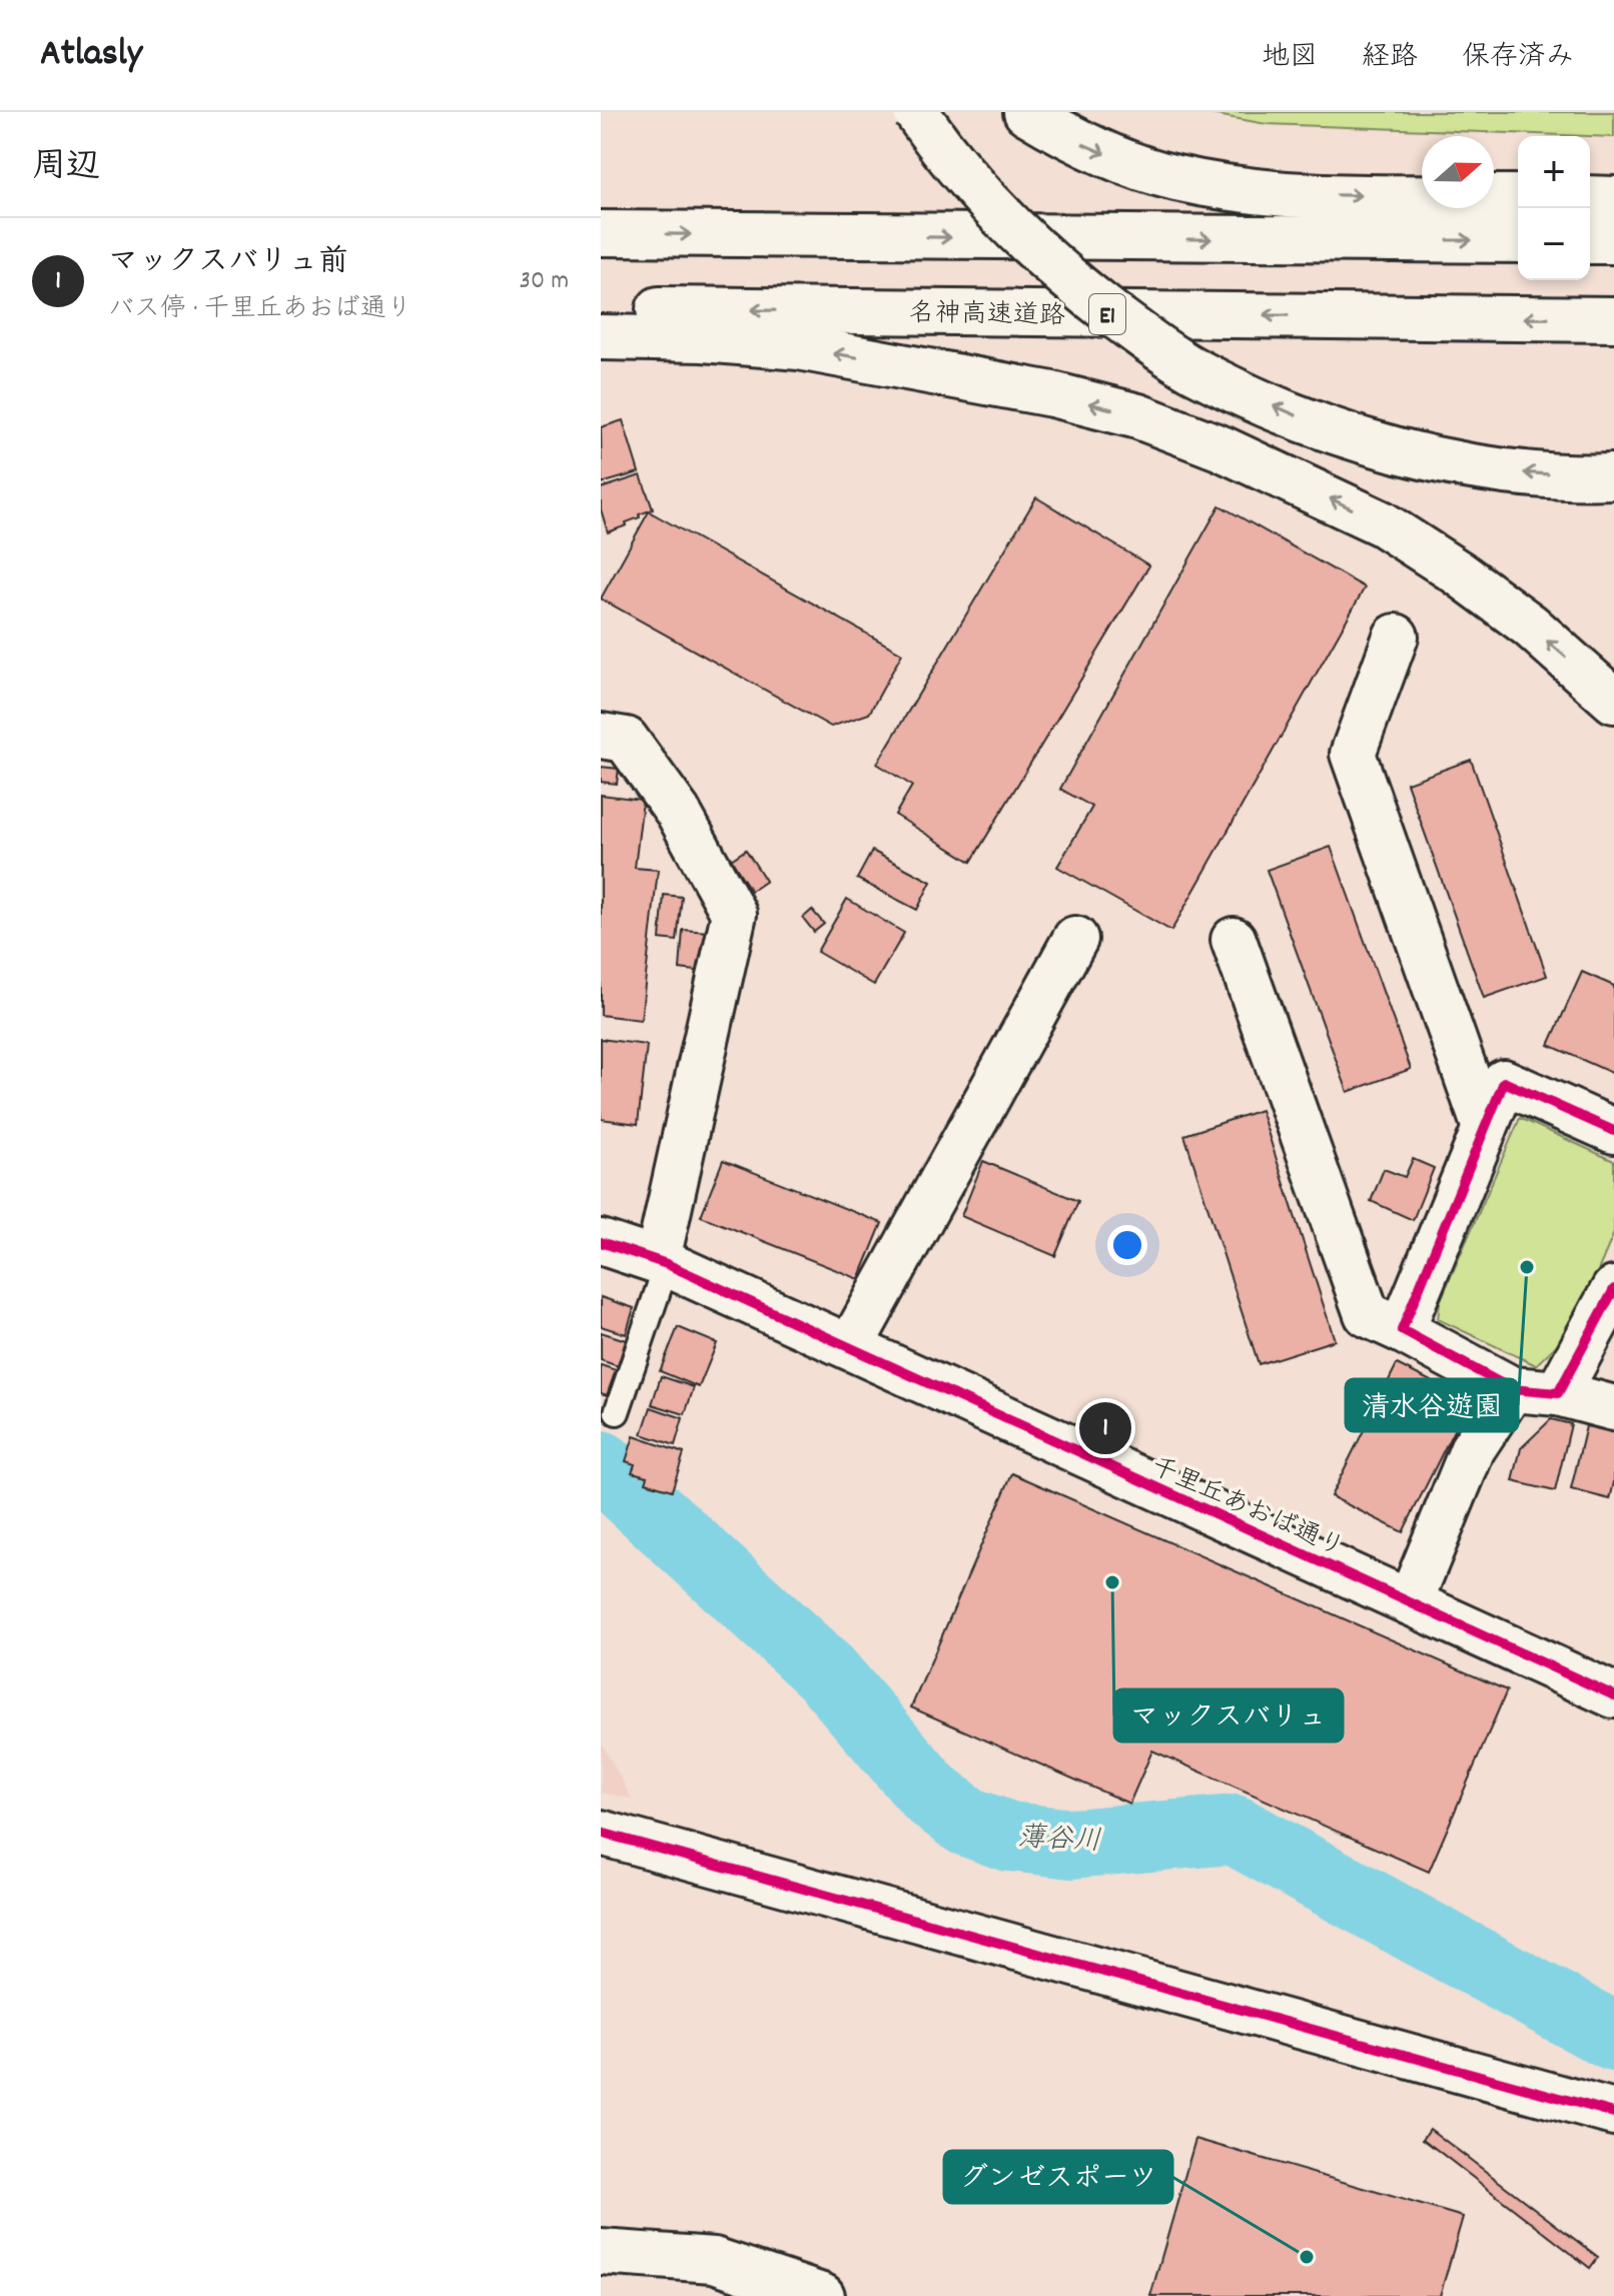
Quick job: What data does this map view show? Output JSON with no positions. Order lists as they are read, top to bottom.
{
  "streets": {
    "main road": ["名神高速道路", "E1", "千里丘あおば通り"]
  },
  "water": ["薄谷川"],
  "places": ["清水谷遊園", "マックスバリュ", "グンゼスポーツ"],
  "north": "right",
  "page": {
    "header": "Atlasly",
    "nav": ["地図", "経路", "保存済み"],
    "heading": "周辺",
    "map_buttons": ["+", "−"],
    "list": [
      {
        "mark": "1",
        "name": "マックスバリュ前",
        "note": "バス停 · 千里丘あおば通り",
        "value": "30 m"
      }
    ],
    "pins": "1"
  }
}
